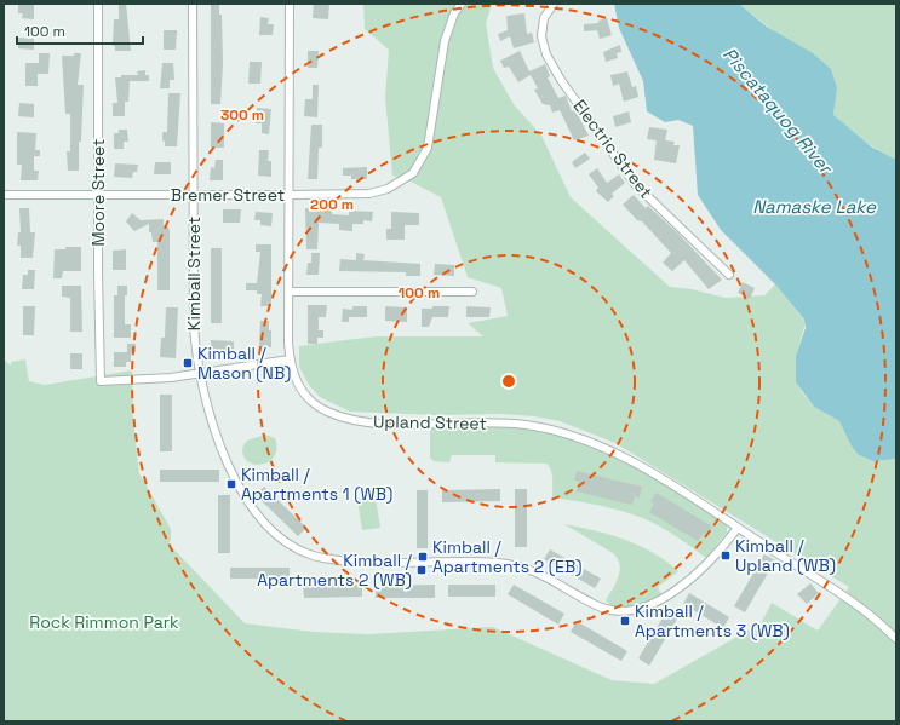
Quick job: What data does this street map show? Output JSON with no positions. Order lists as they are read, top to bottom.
{
  "streets": {
    "street": [
      "Electric Street",
      "Moore Street",
      "Bremer Street",
      "Kimball Street",
      "Upland Street"
    ]
  },
  "crossings": [
    ["Moore Street", "Bremer Street"],
    ["Moore Street", "Kimball Street"],
    ["Bremer Street", "Kimball Street"],
    ["Bremer Street", "Upland Street"],
    ["Kimball Street", "Upland Street"]
  ],
  "water": ["Piscataquog River", "Namaske Lake"],
  "parks": ["Rock Rimmon Park"],
  "places": {
    "transit": [
      "Kimball / Mason (NB)",
      "Kimball / Apartments 1 (WB)",
      "Kimball / Upland (WB)",
      "Kimball / Apartments 2 (EB)",
      "Kimball / Apartments 2 (WB)",
      "Kimball / Apartments 3 (WB)"
    ]
  },
  "scale_bar": "100 m",
  "rings": ["300 m", "200 m", "100 m"]
}
